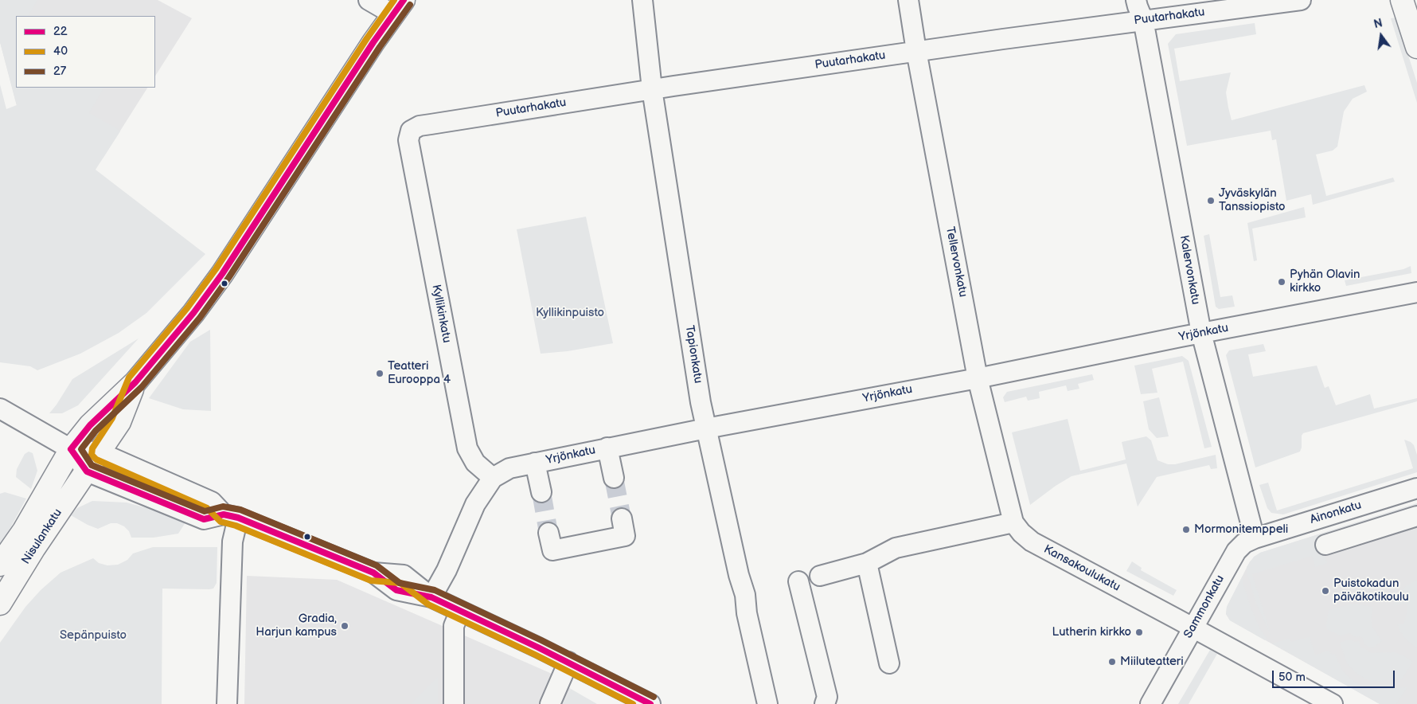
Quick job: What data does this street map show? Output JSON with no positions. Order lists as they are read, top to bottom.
{
  "streets": {
    "main road": ["Nisulankatu"],
    "street": [
      "Puutarhakatu",
      "Tellervonkatu",
      "Kalervonkatu",
      "Kyllikinkatu",
      "Yrjönkatu",
      "Tapionkatu",
      "Ainonkatu",
      "Kansakoulukatu",
      "Sammonkatu"
    ]
  },
  "crossings": [
    ["Puutarhakatu", "Tellervonkatu"],
    ["Puutarhakatu", "Kalervonkatu"],
    ["Puutarhakatu", "Kyllikinkatu"],
    ["Puutarhakatu", "Tapionkatu"],
    ["Tellervonkatu", "Yrjönkatu"],
    ["Tellervonkatu", "Kansakoulukatu"],
    ["Kalervonkatu", "Yrjönkatu"],
    ["Kalervonkatu", "Ainonkatu"],
    ["Kalervonkatu", "Sammonkatu"],
    ["Kyllikinkatu", "Yrjönkatu"],
    ["Yrjönkatu", "Tapionkatu"],
    ["Ainonkatu", "Sammonkatu"],
    ["Kansakoulukatu", "Sammonkatu"]
  ],
  "parks": ["Kyllikinpuisto", "Sepänpuisto"],
  "places": [
    "Jyväskylän Tanssiopisto",
    "Pyhän Olavin kirkko",
    "Teatteri Eurooppa 4",
    "Mormonitemppeli",
    "Puistokadun päiväkotikoulu",
    "Gradia, Harjun kampus",
    "Lutherin kirkko",
    "Miiluteatteri"
  ],
  "lines": ["transit line 22", "transit line 40", "transit line 27"],
  "legend": ["22", "40", "27"],
  "scale_bar": "50 m",
  "north": "top"
}
